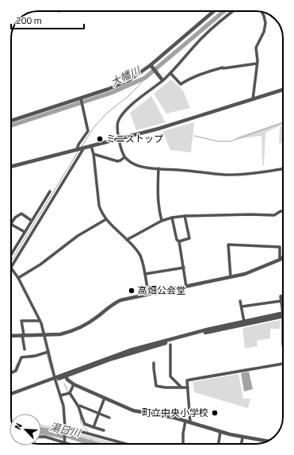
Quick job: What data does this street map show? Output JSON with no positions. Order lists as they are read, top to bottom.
{
  "water": ["大幡川", "湯日川"],
  "places": ["ミニストップ", "高畑公会堂", "町立中央小学校"],
  "scale_bar": "200 m",
  "north": "top left"
}
